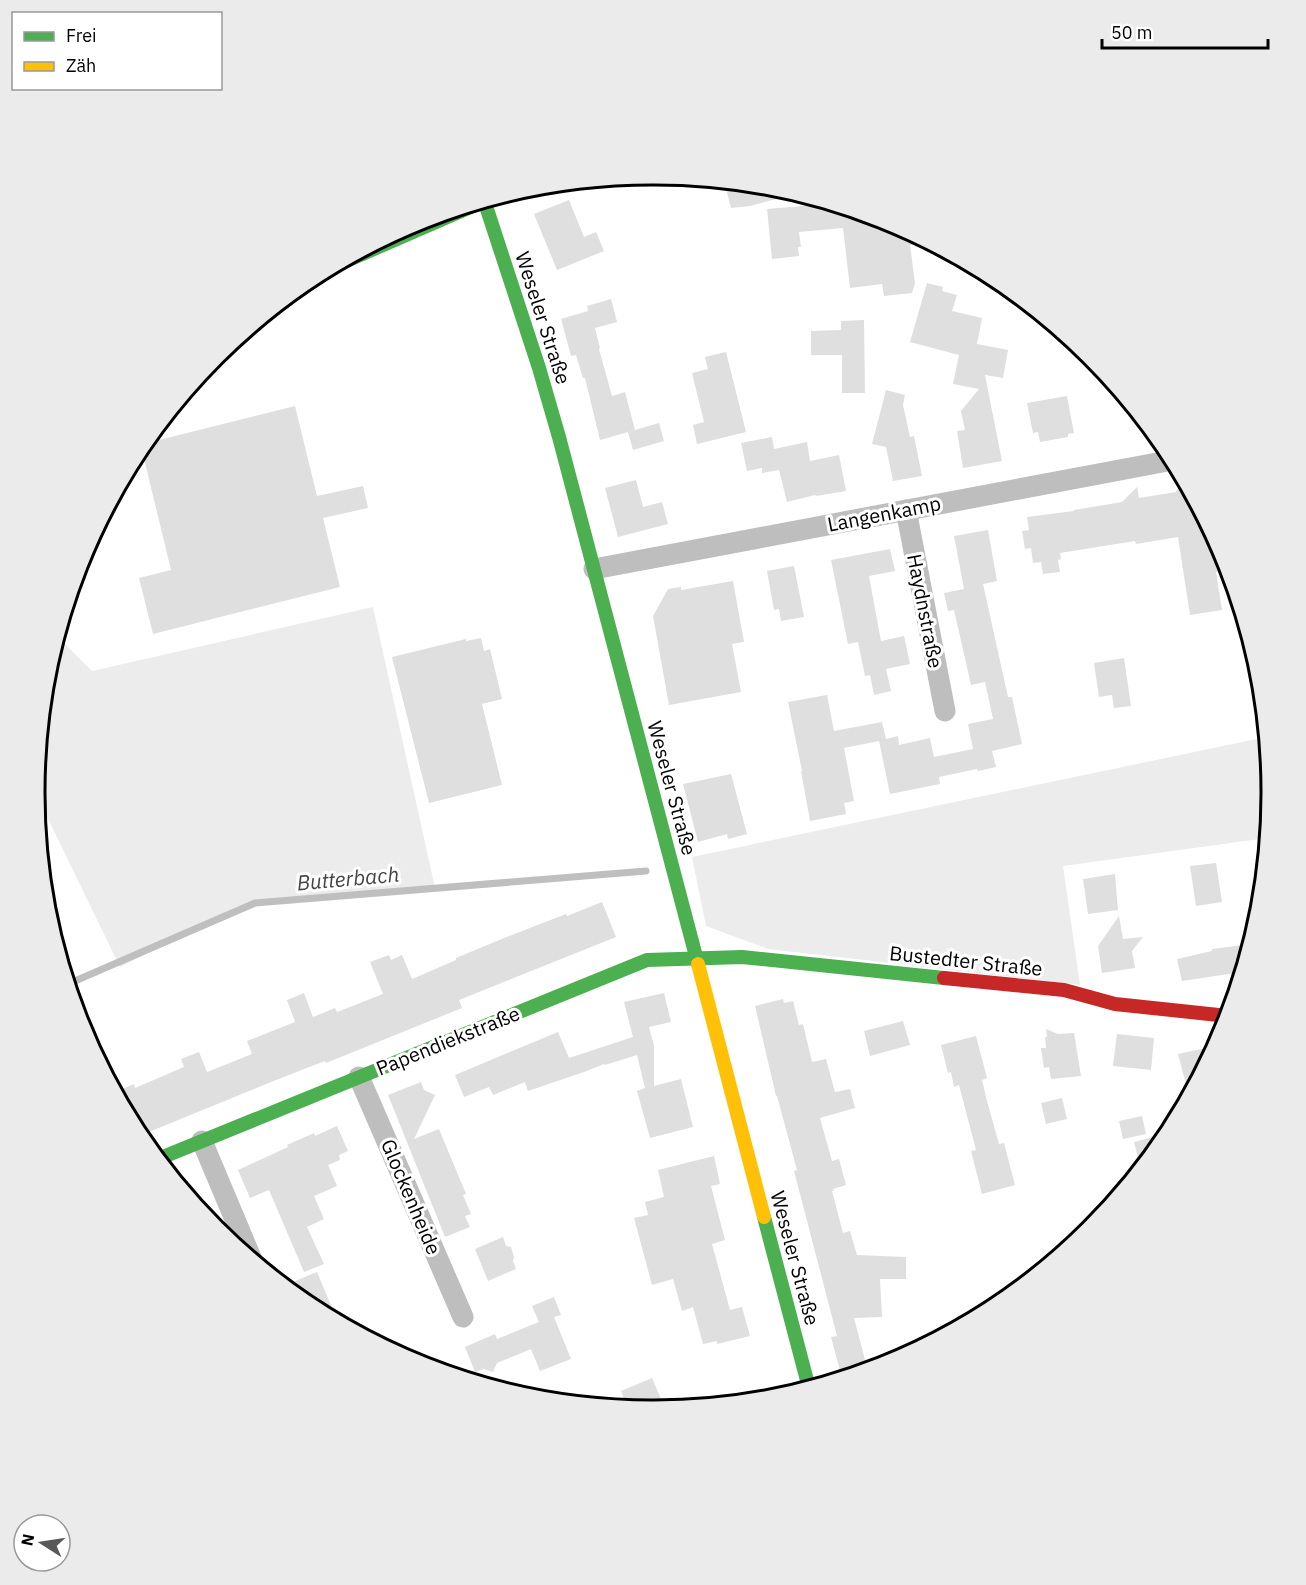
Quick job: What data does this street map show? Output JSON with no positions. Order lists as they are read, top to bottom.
{
  "streets": {
    "street": [
      "Weseler Straße",
      "Langenkamp",
      "Haydnstraße",
      "Bustedter Straße",
      "Papendiekstraße",
      "Glockenheide"
    ]
  },
  "crossings": [
    ["Weseler Straße", "Langenkamp"],
    ["Weseler Straße", "Bustedter Straße"],
    ["Weseler Straße", "Papendiekstraße"],
    ["Langenkamp", "Haydnstraße"],
    ["Bustedter Straße", "Papendiekstraße"],
    ["Papendiekstraße", "Glockenheide"]
  ],
  "water": ["Butterbach"],
  "legend": ["Frei", "Zäh"],
  "scale_bar": "50 m",
  "north": "left"
}
